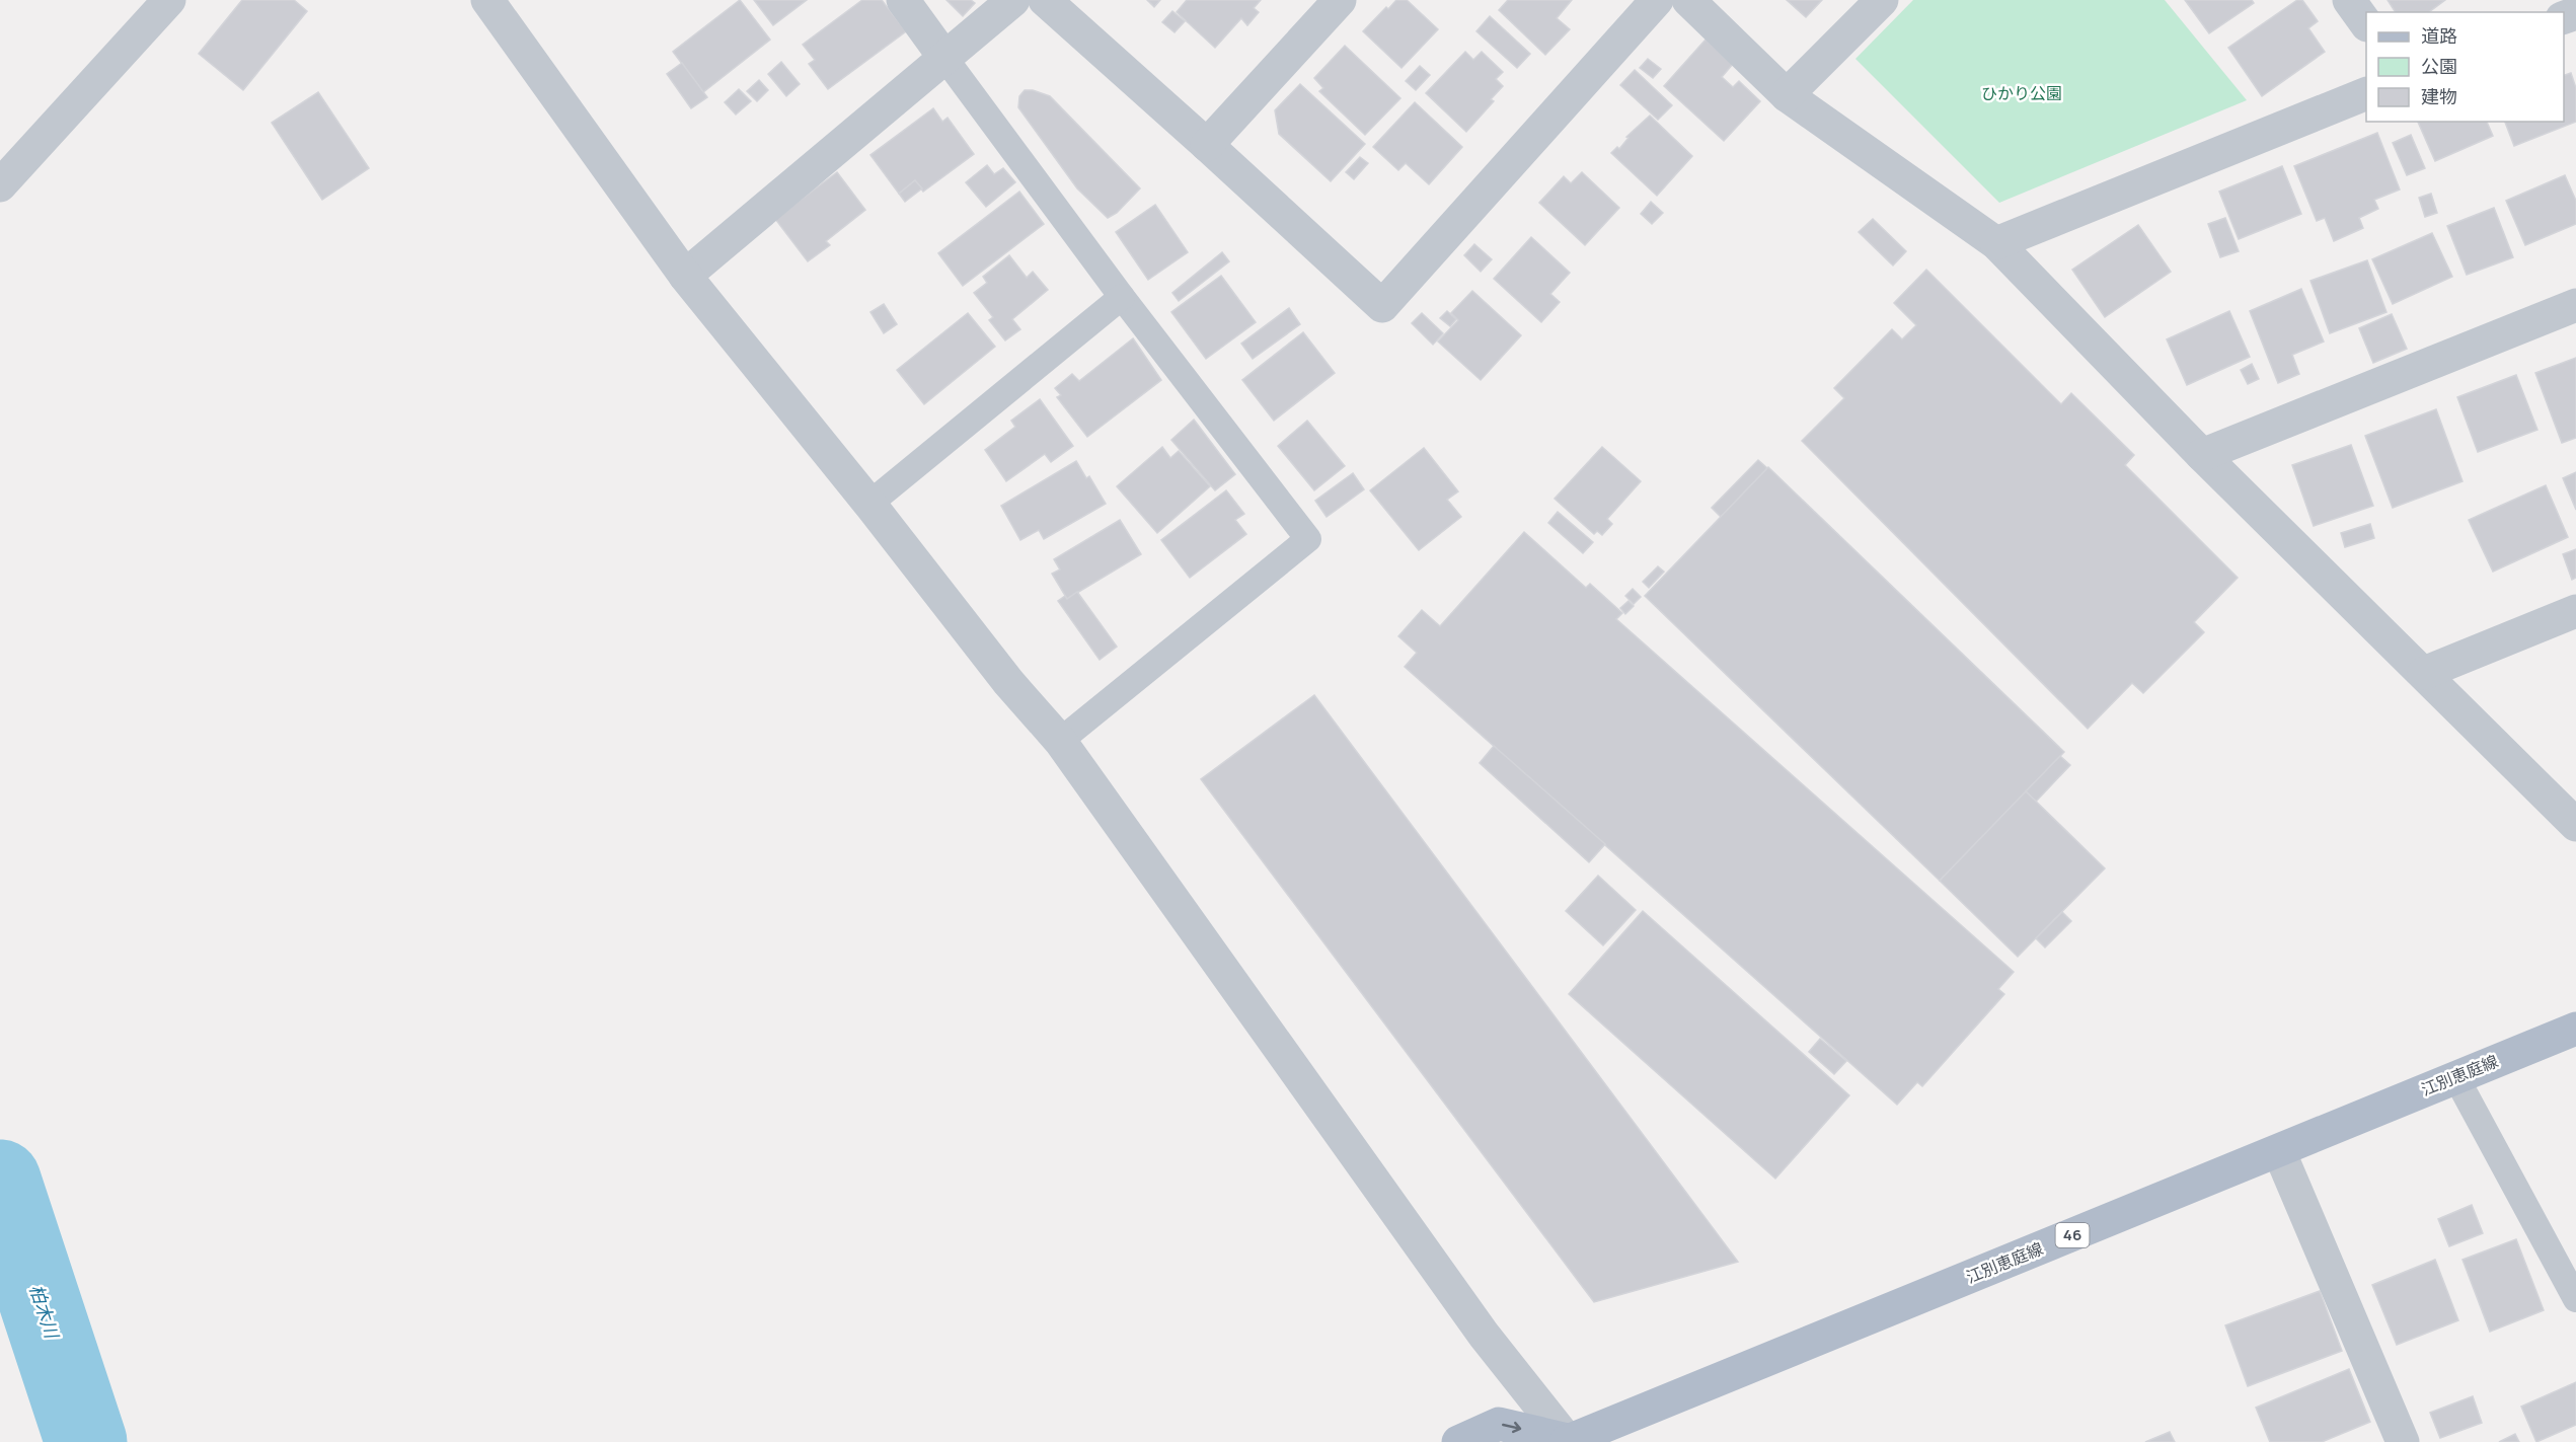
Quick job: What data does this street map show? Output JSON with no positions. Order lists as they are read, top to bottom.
{
  "streets": {
    "main road": ["江別恵庭線", "46"]
  },
  "water": ["柏木川"],
  "parks": ["ひかり公園"],
  "legend": ["道路", "公園", "建物"]
}
